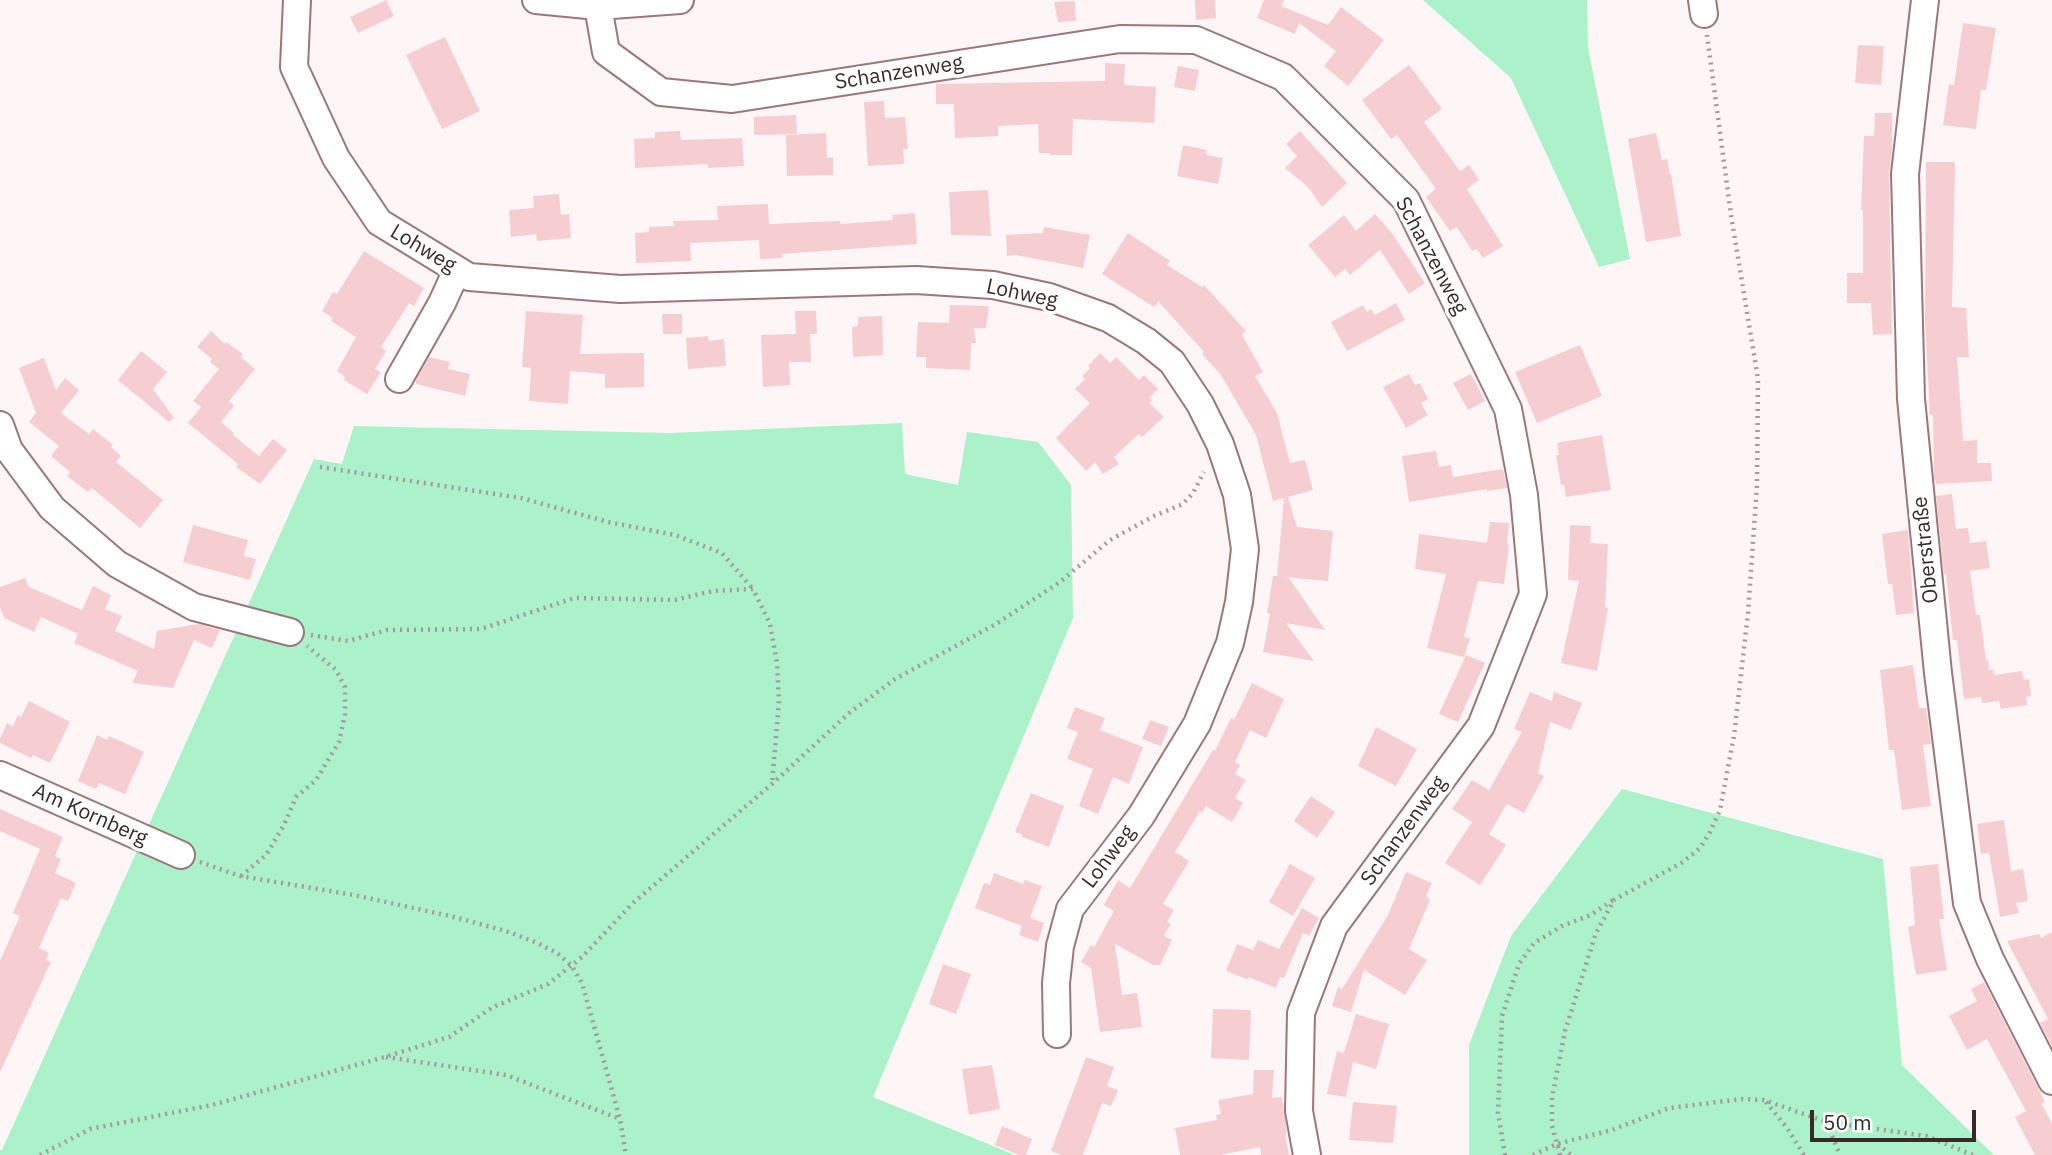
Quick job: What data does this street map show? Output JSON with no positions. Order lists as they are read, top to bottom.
{
  "streets": {
    "street": [
      "Schanzenweg",
      "Lohweg",
      "Oberstraße",
      "Am Kornberg"
    ]
  },
  "scale_bar": "50 m"
}
